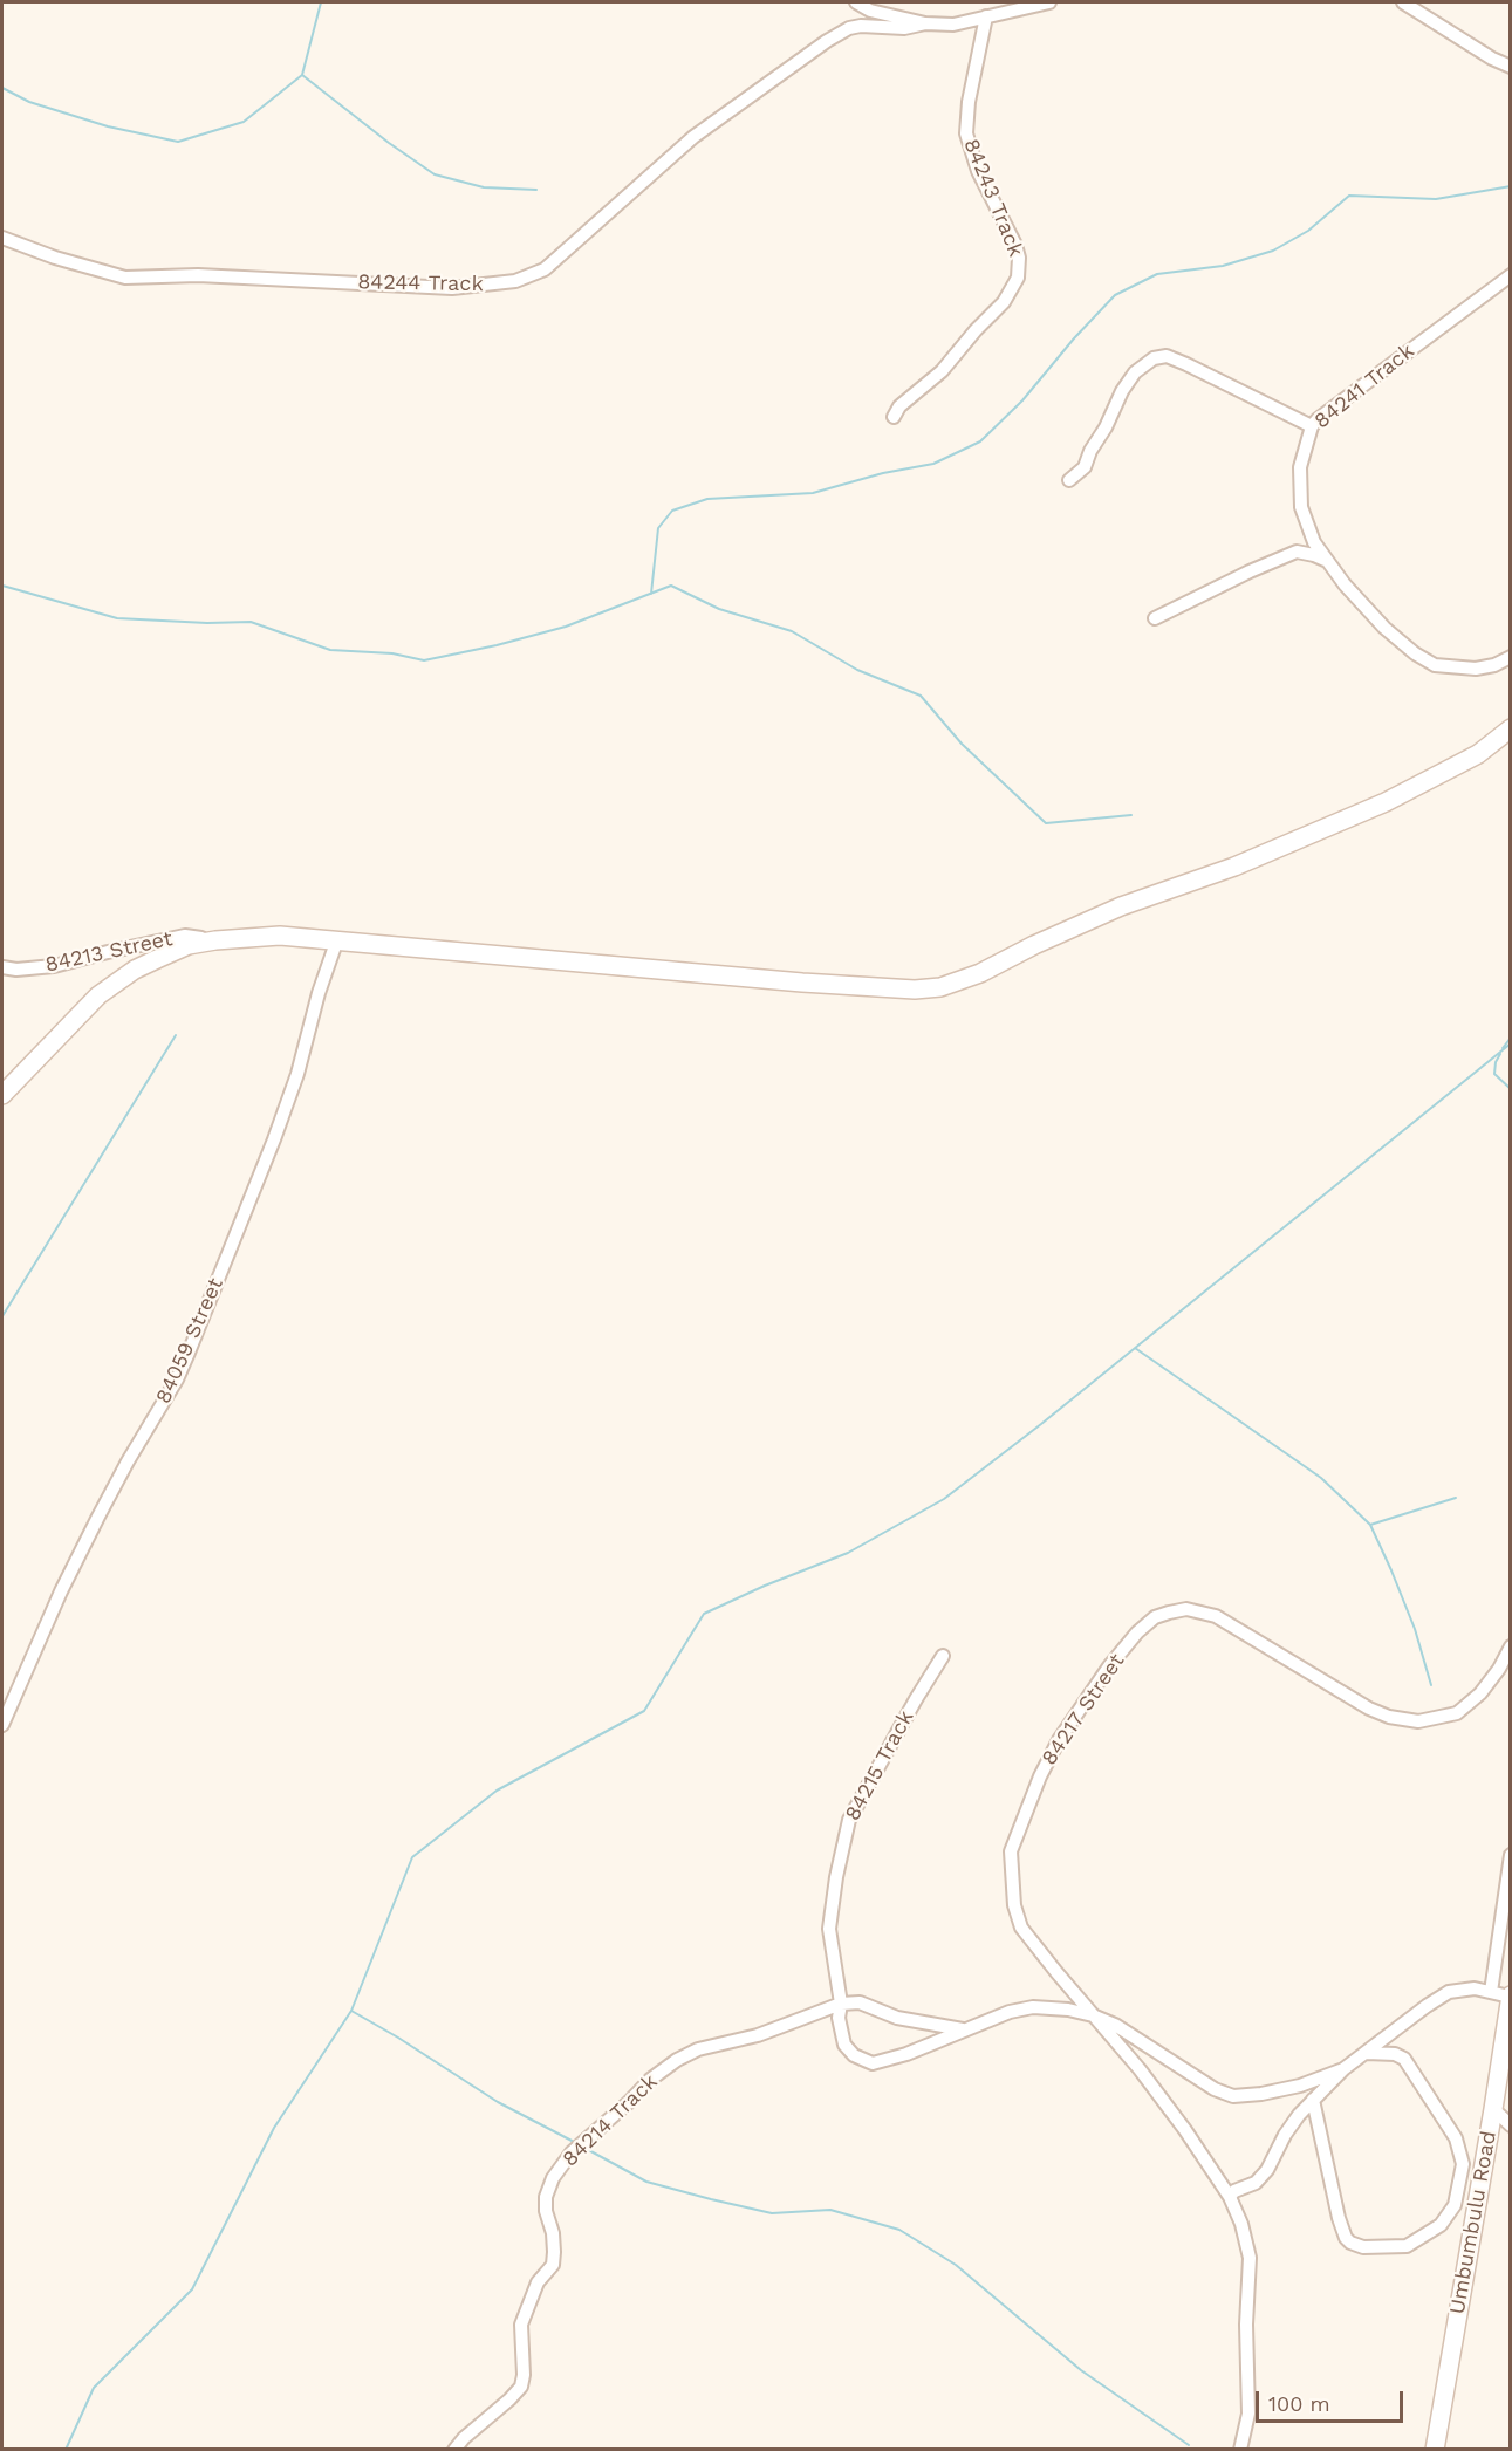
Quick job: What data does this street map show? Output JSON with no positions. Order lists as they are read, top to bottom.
{
  "streets": {
    "street": [
      "84243 Track",
      "84244 Track",
      "84241 Track",
      "84213 Street",
      "84059 Street",
      "84217 Street",
      "84215 Track",
      "84214 Track",
      "Umbumbulu Road"
    ]
  },
  "crossings": [
    ["84215 Track", "84214 Track"]
  ],
  "scale_bar": "100 m"
}
